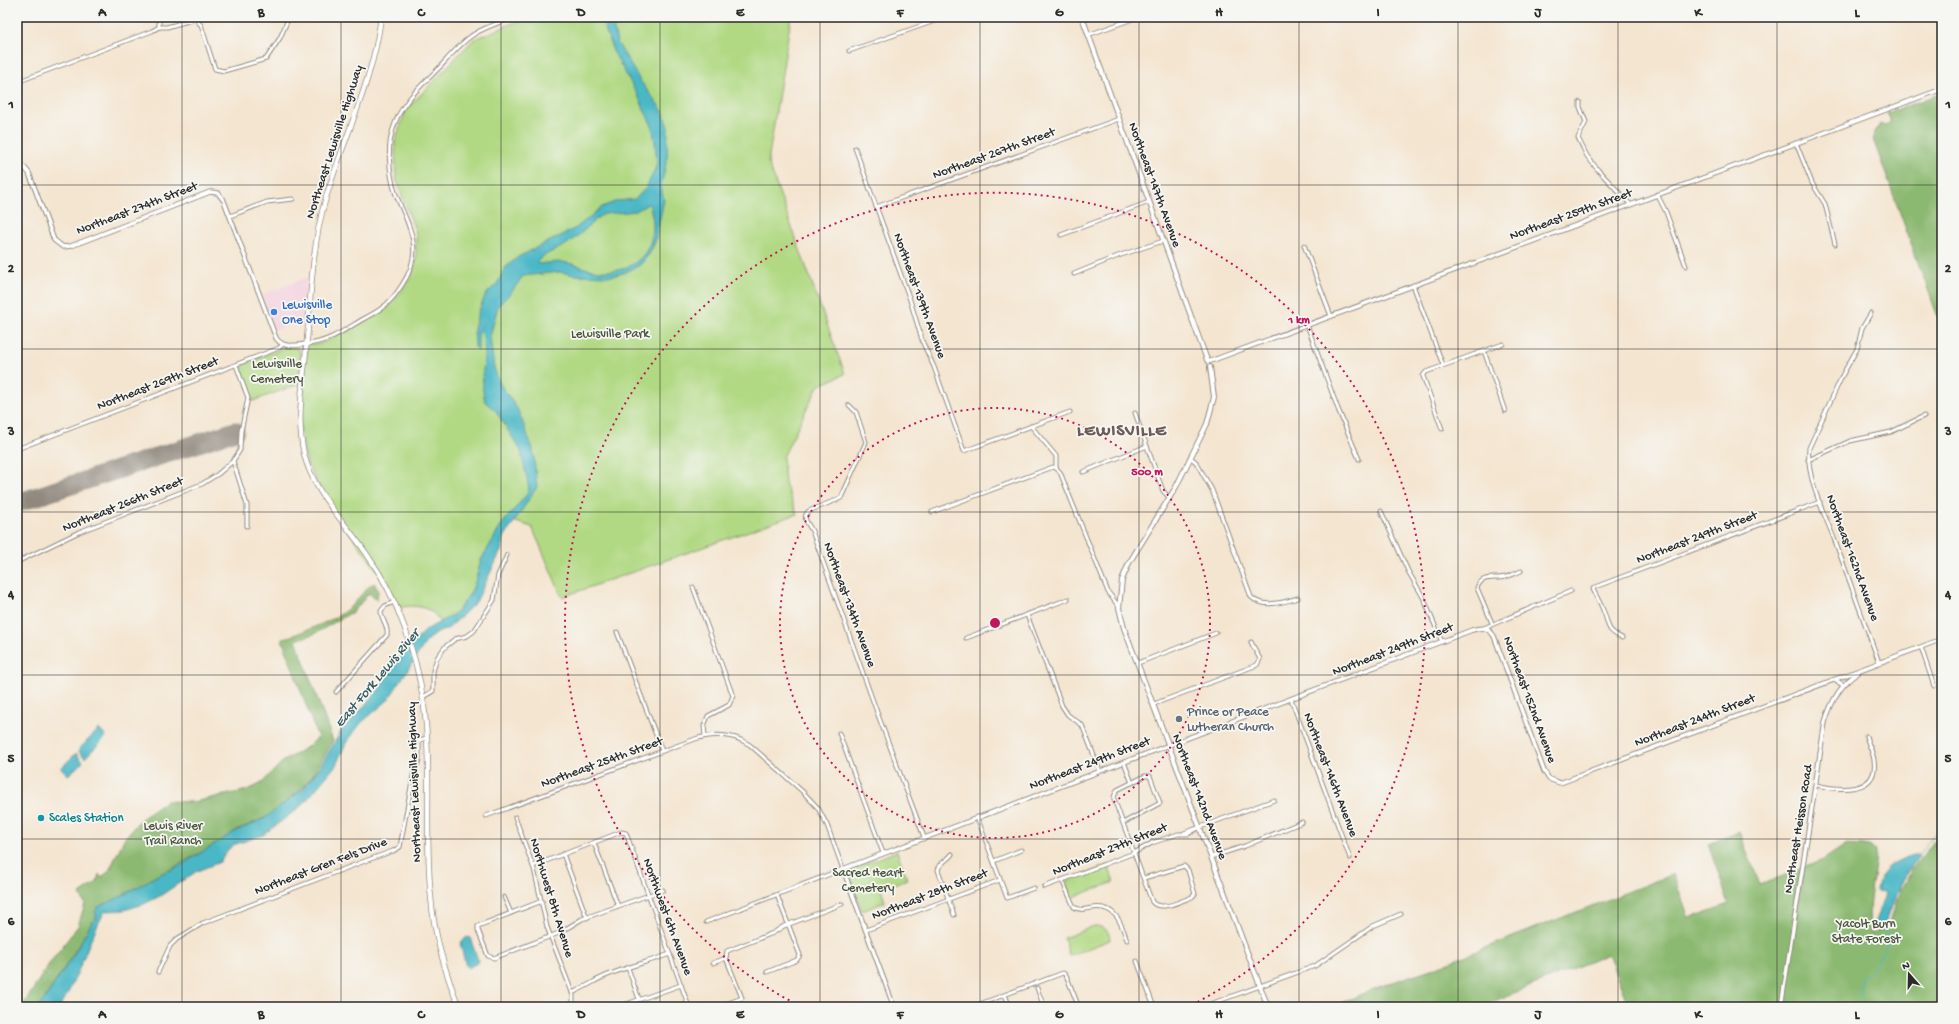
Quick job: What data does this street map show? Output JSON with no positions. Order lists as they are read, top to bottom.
{
  "streets": {
    "main road": ["Northeast Lewisville Highway", "Northeast 147th Avenue", "Northeast 142nd Avenue"],
    "street": [
      "Northeast 267th Street",
      "Northeast 274th Street",
      "Northeast 259th Street",
      "Northeast 139th Avenue",
      "Northeast 269th Street",
      "Northeast 266th Street",
      "Northeast 249th Street",
      "Northeast 162nd Avenue",
      "Northeast 134th Avenue",
      "Northeast 152nd Avenue",
      "Northeast 244th Street",
      "Northeast 254th Street",
      "Northeast 146th Avenue",
      "Northeast Heisson Road",
      "Northeast 27th Street",
      "Northeast Gren Fels Drive",
      "Northeast 28th Street",
      "Northwest 8th Avenue",
      "Northwest 6th Avenue"
    ]
  },
  "crossings": [
    ["Northeast Lewisville Highway", "Northeast 269th Street"],
    ["Northeast Lewisville Highway", "Northeast Gren Fels Drive"],
    ["Northeast 267th Street", "Northeast 147th Avenue"],
    ["Northeast 267th Street", "Northeast 139th Avenue"],
    ["Northeast 147th Avenue", "Northeast 259th Street"],
    ["Northeast 147th Avenue", "Northeast 142nd Avenue"],
    ["Northeast 139th Avenue", "Northeast 142nd Avenue"],
    ["Northeast 249th Street", "Northeast 162nd Avenue"],
    ["Northeast 249th Street", "Northeast 134th Avenue"],
    ["Northeast 249th Street", "Northeast 152nd Avenue"],
    ["Northeast 249th Street", "Northeast 254th Street"],
    ["Northeast 249th Street", "Northeast 146th Avenue"],
    ["Northeast 249th Street", "Northeast 142nd Avenue"],
    ["Northeast 152nd Avenue", "Northeast 244th Street"],
    ["Northeast 244th Street", "Northeast Heisson Road"],
    ["Northeast 142nd Avenue", "Northeast 27th Street"]
  ],
  "districts": ["LEWISVILLE"],
  "water": ["East Fork Lewis River"],
  "parks": [
    "Lewisville Park",
    "Lewisville Cemetery",
    "Lewis River Trail Ranch",
    "Sacred Heart Cemetery",
    "Yacolt Burn State Forest"
  ],
  "places": ["Lewisville One Stop", "Prince or Peace Lutheran Church", "Scales Station"],
  "north": "top",
  "grid": {
    "columns": [
      "A",
      "B",
      "C",
      "D",
      "E",
      "F",
      "G",
      "H",
      "I",
      "J",
      "K",
      "L"
    ],
    "rows": [
      "1",
      "2",
      "3",
      "4",
      "5",
      "6"
    ]
  },
  "rings": ["1 km", "500 m"]
}
